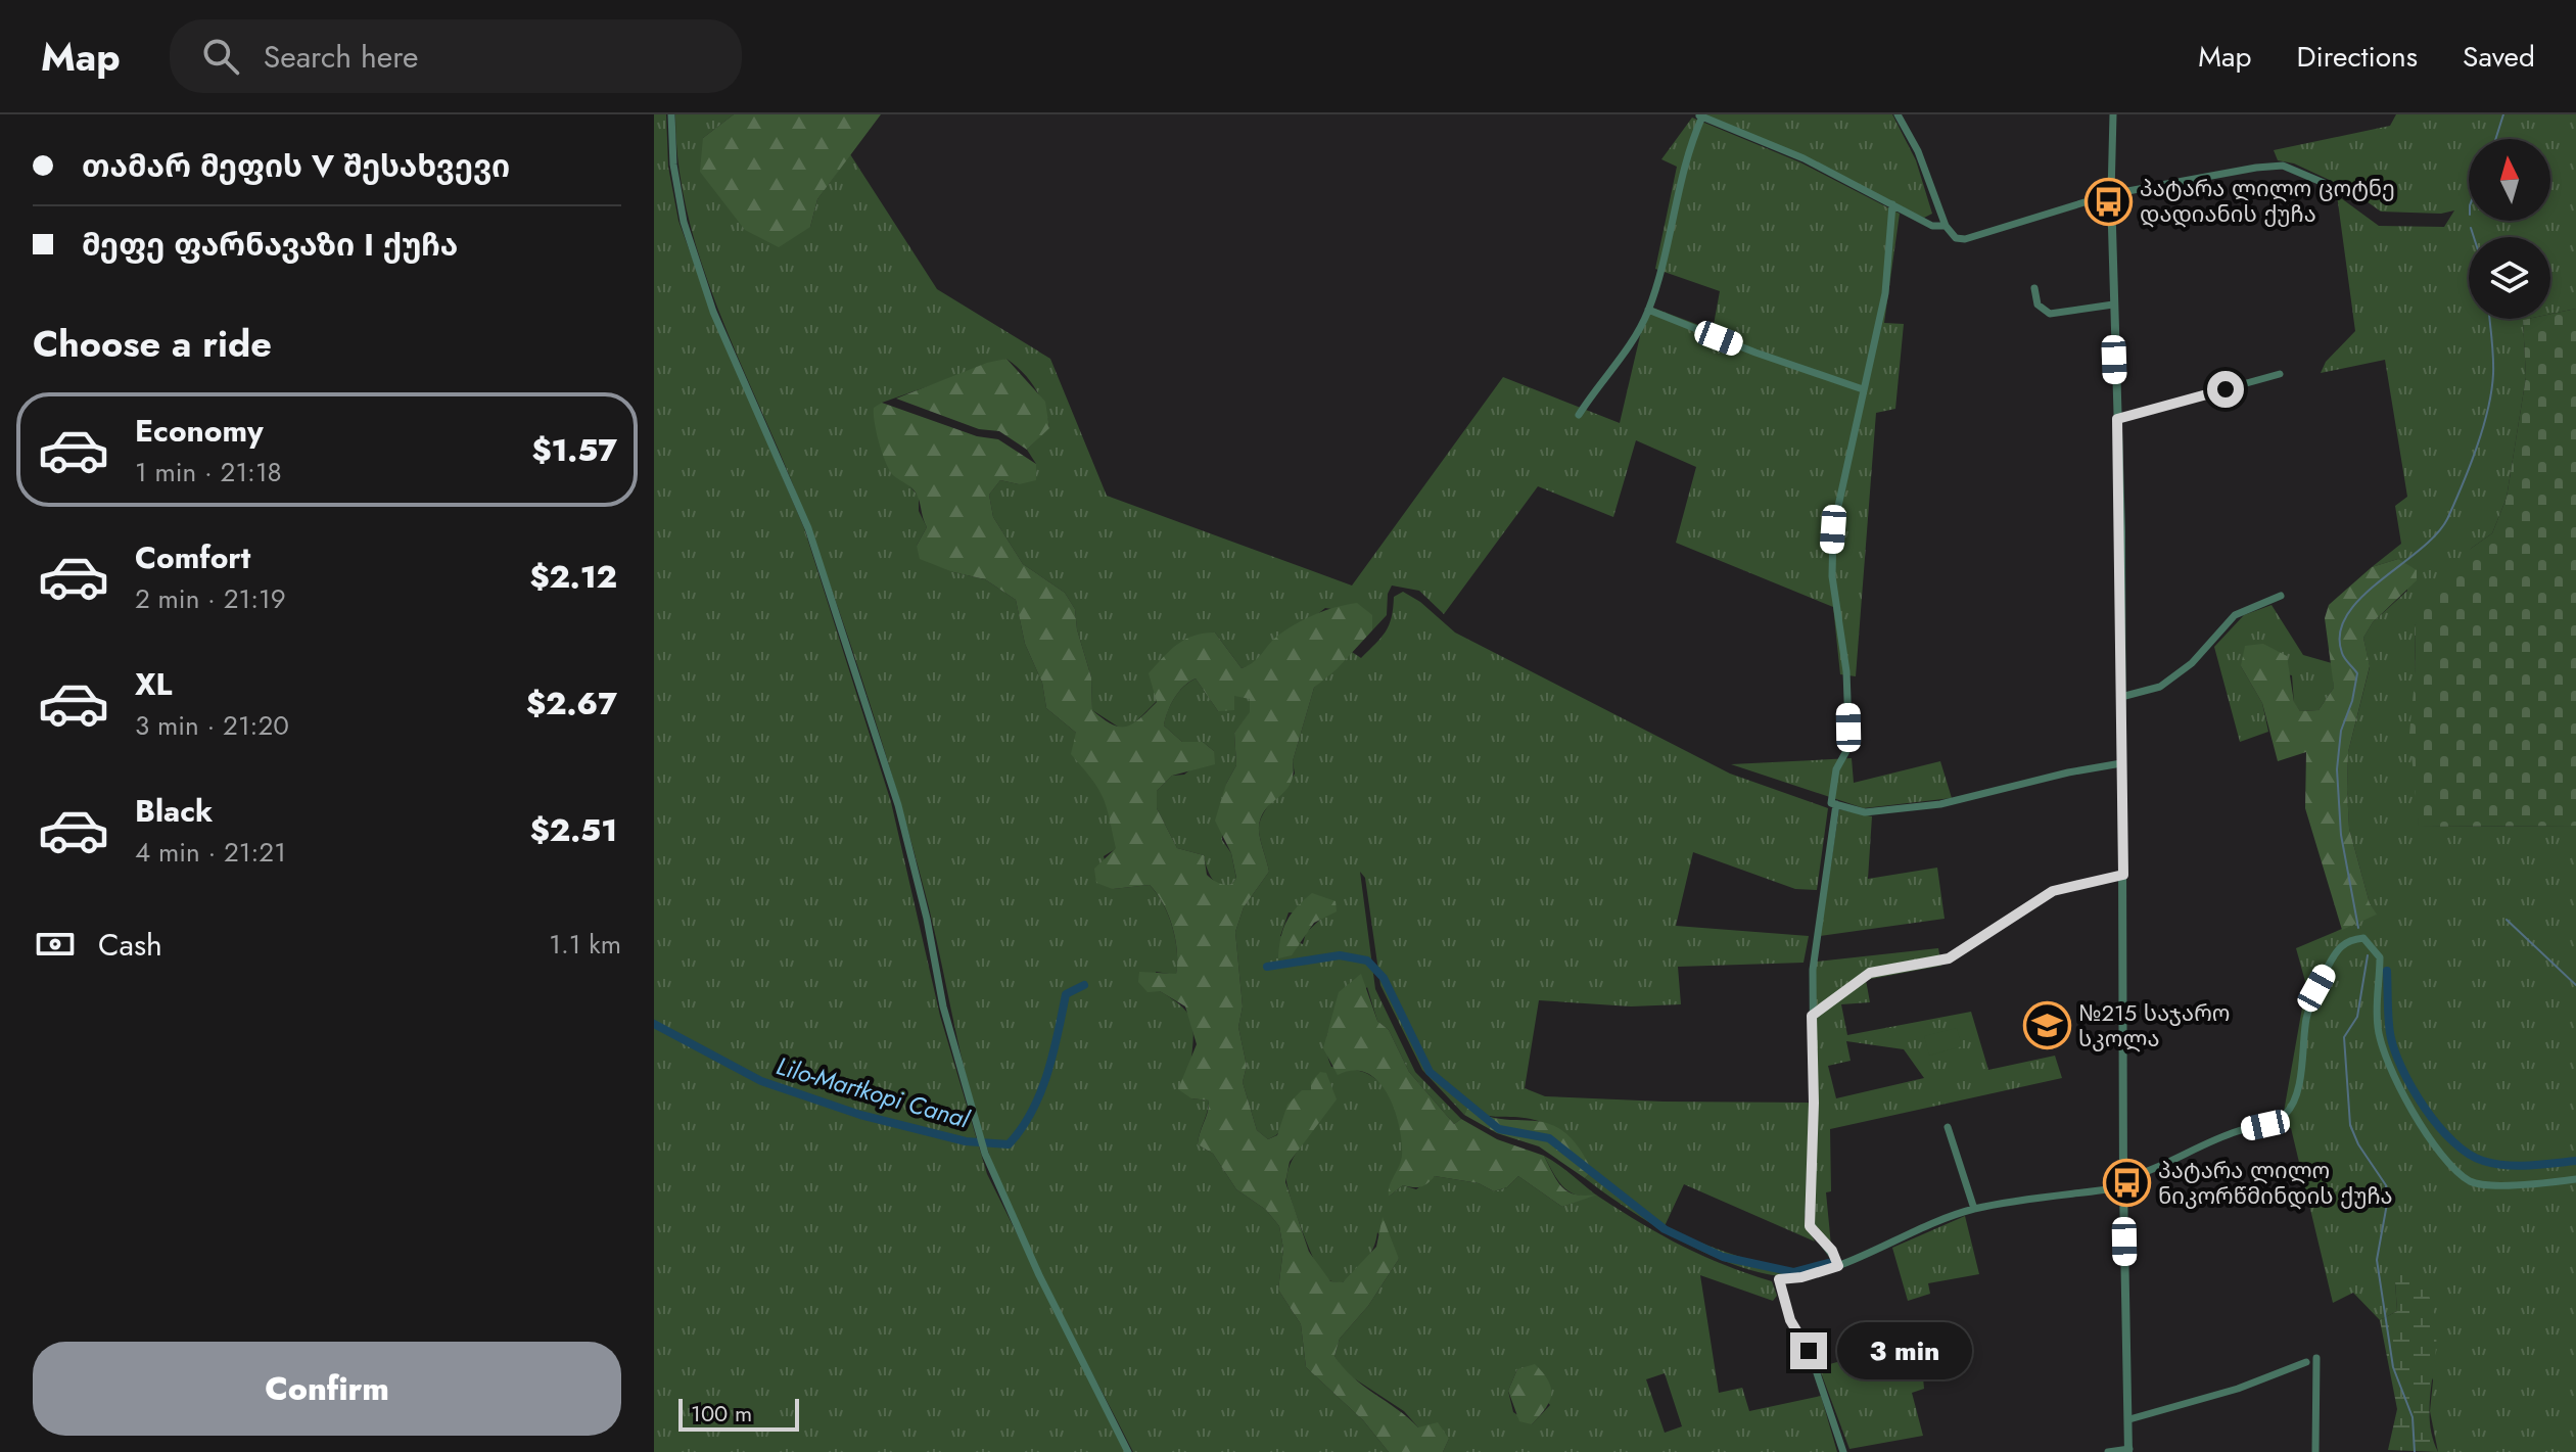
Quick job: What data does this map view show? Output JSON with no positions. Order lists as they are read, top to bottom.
{
  "water": ["Lilo-Martkopi Canal"],
  "places": {
    "bus stop": ["პატარა ლილო ცოტნე დადიანის ქუჩა", "პატარა ლილო ნიკორწმინდის ქუჩა"],
    "school or university": ["№215 საჯარო სკოლა"]
  },
  "scale_bar": "100 m",
  "north": "top",
  "page": {
    "header": "Map",
    "search": "Search here",
    "nav": ["Map", "Directions", "Saved"],
    "banner": ["თამარ მეფის V შესახვევი", "მეფე ფარნავაზი I ქუჩა"],
    "heading": "Choose a ride",
    "list": [
      {
        "name": "Economy",
        "note": "1 min · 21:18",
        "value": "$1.57"
      },
      {
        "name": "Comfort",
        "note": "2 min · 21:19",
        "value": "$2.12"
      },
      {
        "name": "XL",
        "note": "3 min · 21:20",
        "value": "$2.67"
      },
      {
        "name": "Black",
        "note": "4 min · 21:21",
        "value": "$2.51"
      }
    ],
    "pay": ["Cash", "1.1 km"],
    "bubble": "3 min",
    "buttons": "Confirm",
    "scale": "100 m"
  }
}
